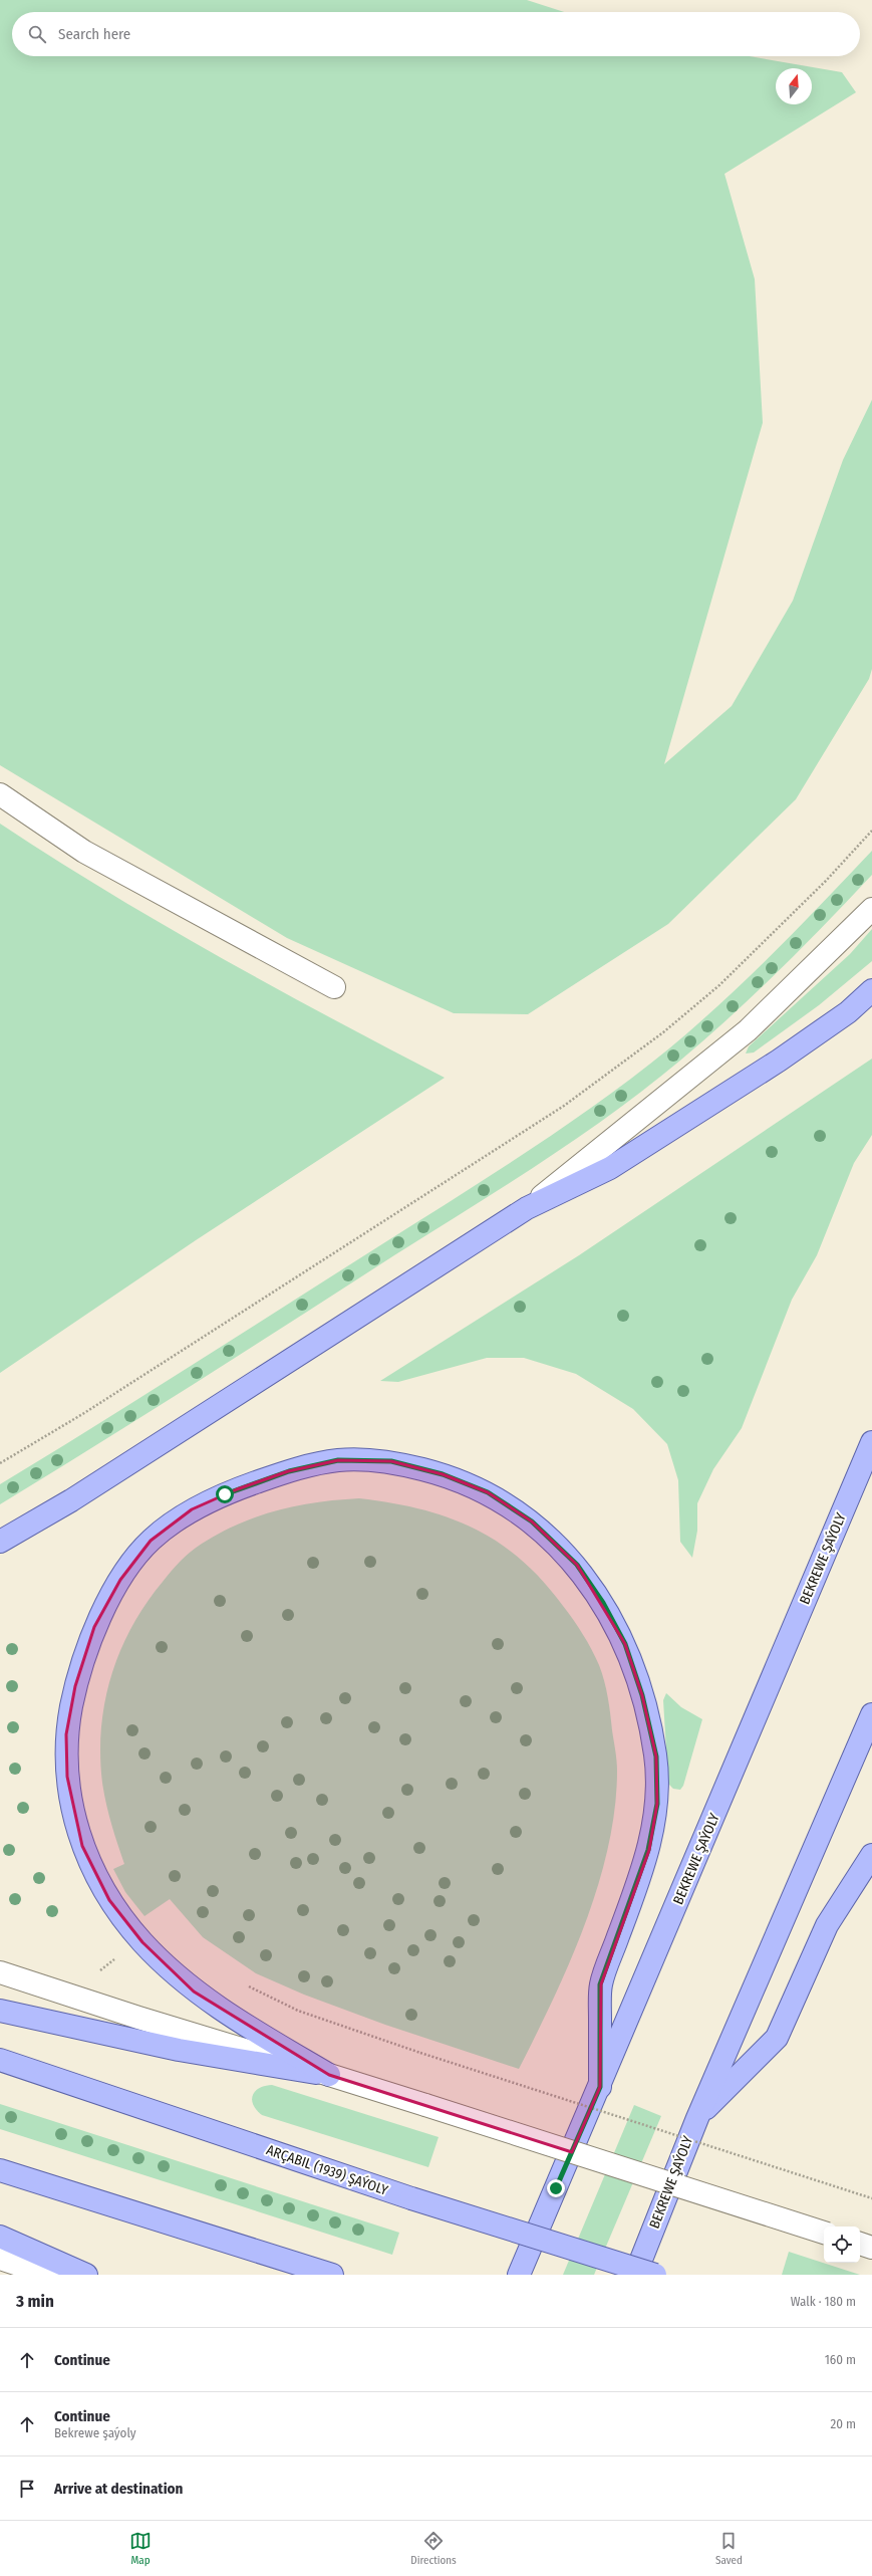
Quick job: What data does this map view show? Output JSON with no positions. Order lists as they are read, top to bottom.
{
  "streets": {
    "main road": ["BEKREWE ŞAÝOLY", "ARÇABIL (1939) ŞAÝOLY"]
  },
  "north": "top",
  "page": {
    "search": "Search here",
    "heading": ["3 min", "Walk · 180 m"],
    "list": [
      ["Continue", "160 m"],
      ["Continue", "Bekrewe şaýoly", "20 m"],
      "Arrive at destination"
    ],
    "nav": ["Map", "Directions", "Saved"]
  }
}
